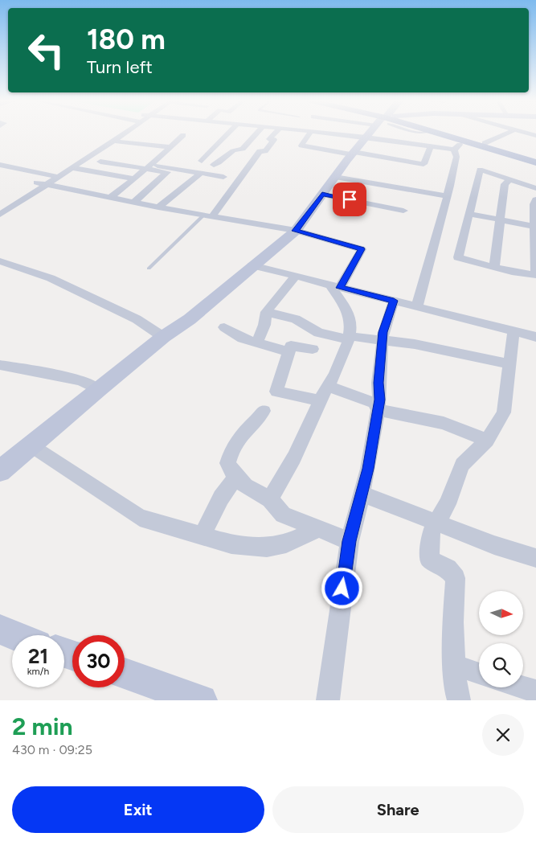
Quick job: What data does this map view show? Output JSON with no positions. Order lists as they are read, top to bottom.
{
  "north": "right",
  "page": {
    "turn": ["180 m", "Turn left"],
    "speed": "21 km/h",
    "limit": "30",
    "heading": ["2 min", "430 m · 09:25"],
    "buttons": ["Exit", "Share"]
  }
}
